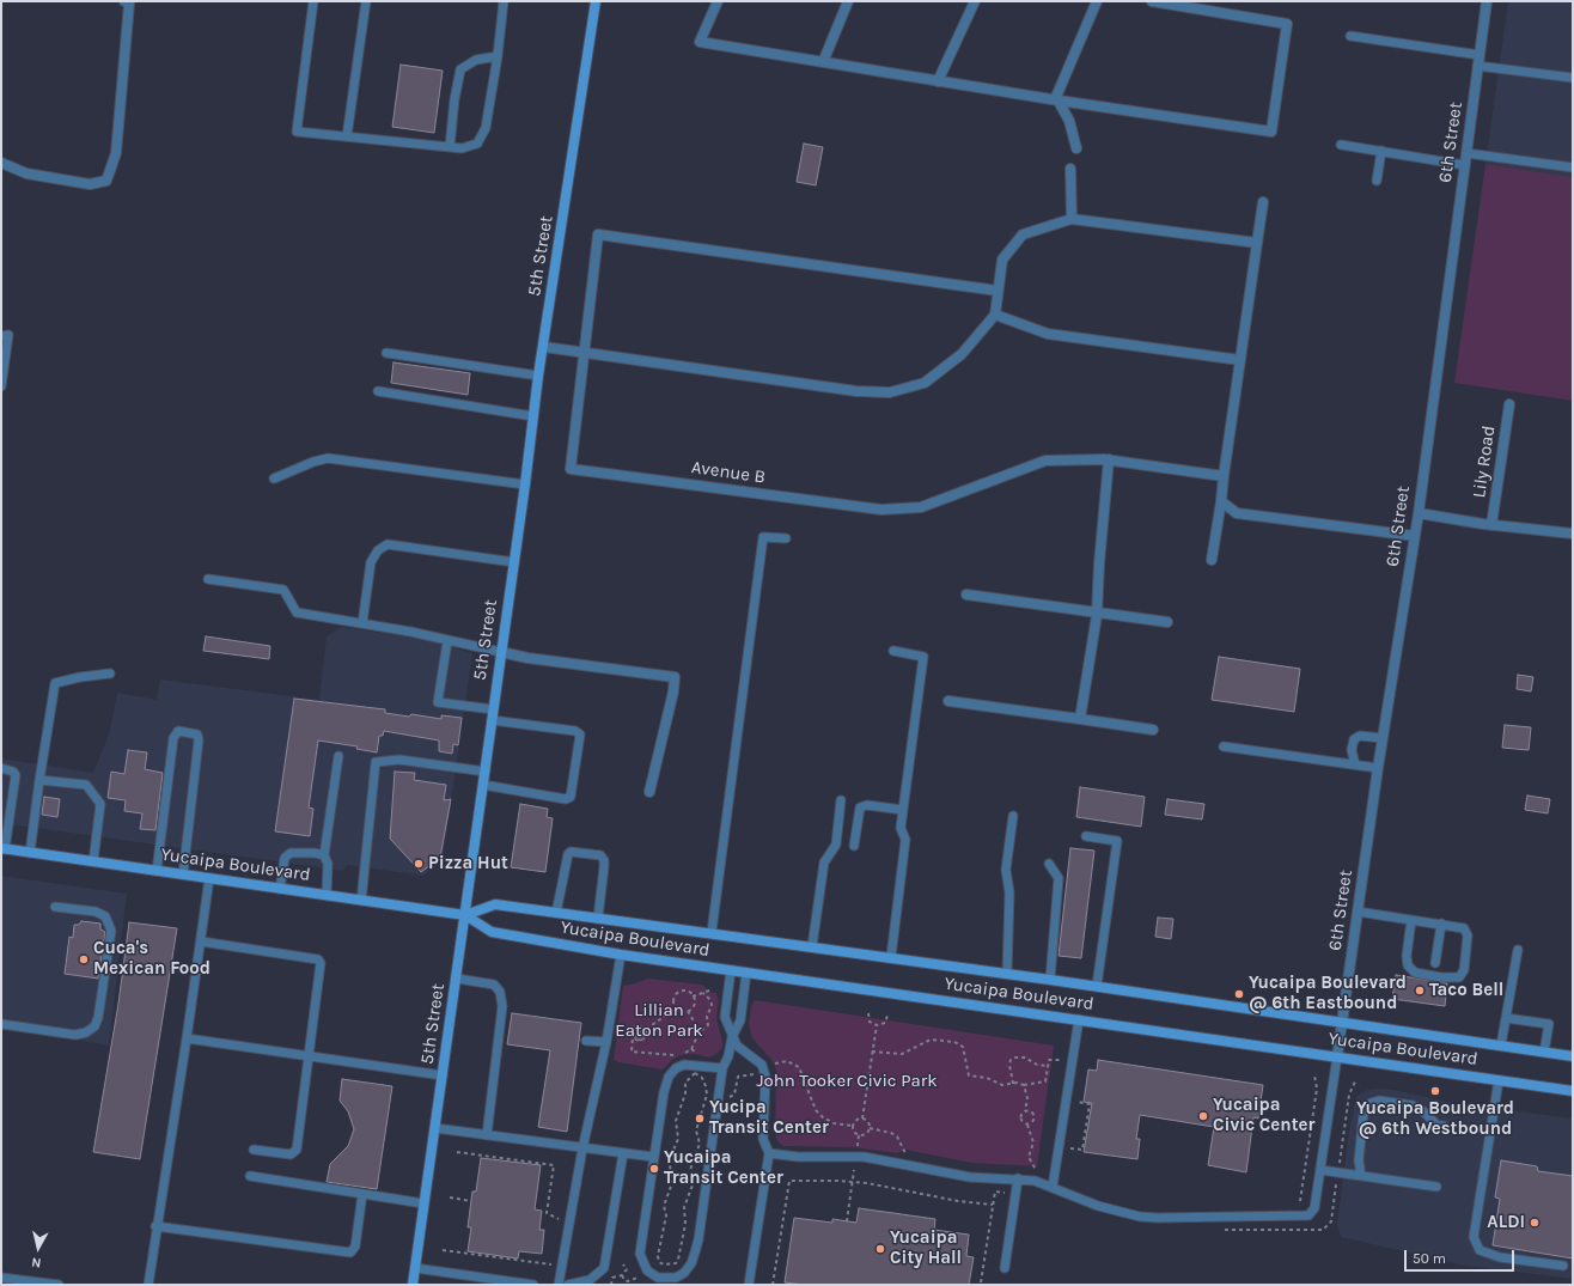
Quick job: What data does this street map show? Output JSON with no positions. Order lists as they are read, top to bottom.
{
  "streets": {
    "main road": ["5th Street", "Yucaipa Boulevard"],
    "street": ["6th Street", "Lily Road", "Avenue B"]
  },
  "crossings": [
    ["6th Street", "Lily Road"],
    ["6th Street", "Yucaipa Boulevard"],
    ["5th Street", "Yucaipa Boulevard"]
  ],
  "parks": ["Lillian Eaton Park", "John Tooker Civic Park"],
  "places": [
    "Pizza Hut",
    "Cuca's Mexican Food",
    "Taco Bell",
    "Yucaipa Boulevard @ 6th Eastbound",
    "Yucaipa Boulevard @ 6th Westbound",
    "Yucaipa Civic Center",
    "Yucipa Transit Center",
    "Yucaipa Transit Center",
    "ALDI",
    "Yucaipa City Hall"
  ],
  "scale_bar": "50 m",
  "north": "bottom"
}
